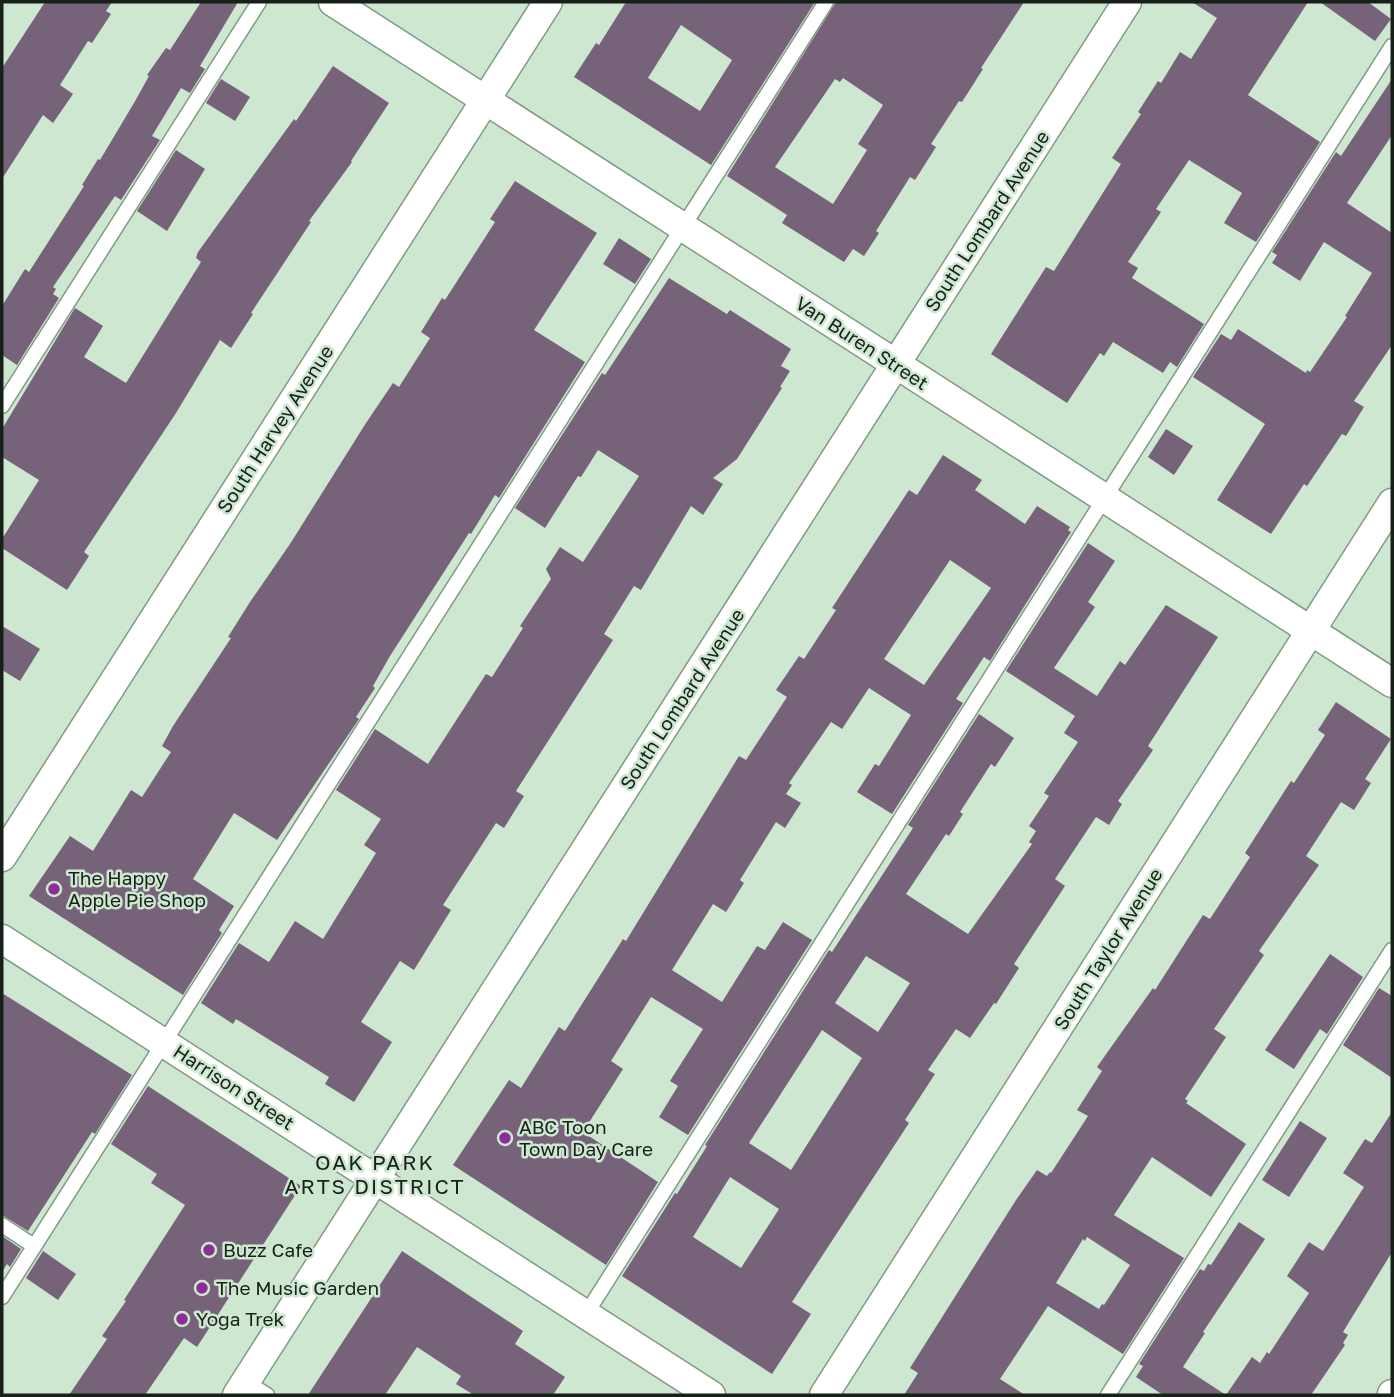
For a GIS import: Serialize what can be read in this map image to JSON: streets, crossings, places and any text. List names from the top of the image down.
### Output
{
  "streets": {
    "street": [
      "South Lombard Avenue",
      "Van Buren Street",
      "South Harvey Avenue",
      "South Taylor Avenue",
      "Harrison Street"
    ]
  },
  "crossings": [
    ["South Lombard Avenue", "Van Buren Street"],
    ["South Lombard Avenue", "Harrison Street"],
    ["Van Buren Street", "South Harvey Avenue"],
    ["Van Buren Street", "South Taylor Avenue"]
  ],
  "districts": ["OAK PARK ARTS DISTRICT"],
  "places": [
    "The Happy Apple Pie Shop",
    "ABC Toon Town Day Care",
    "Buzz Cafe",
    "The Music Garden",
    "Yoga Trek"
  ]
}
